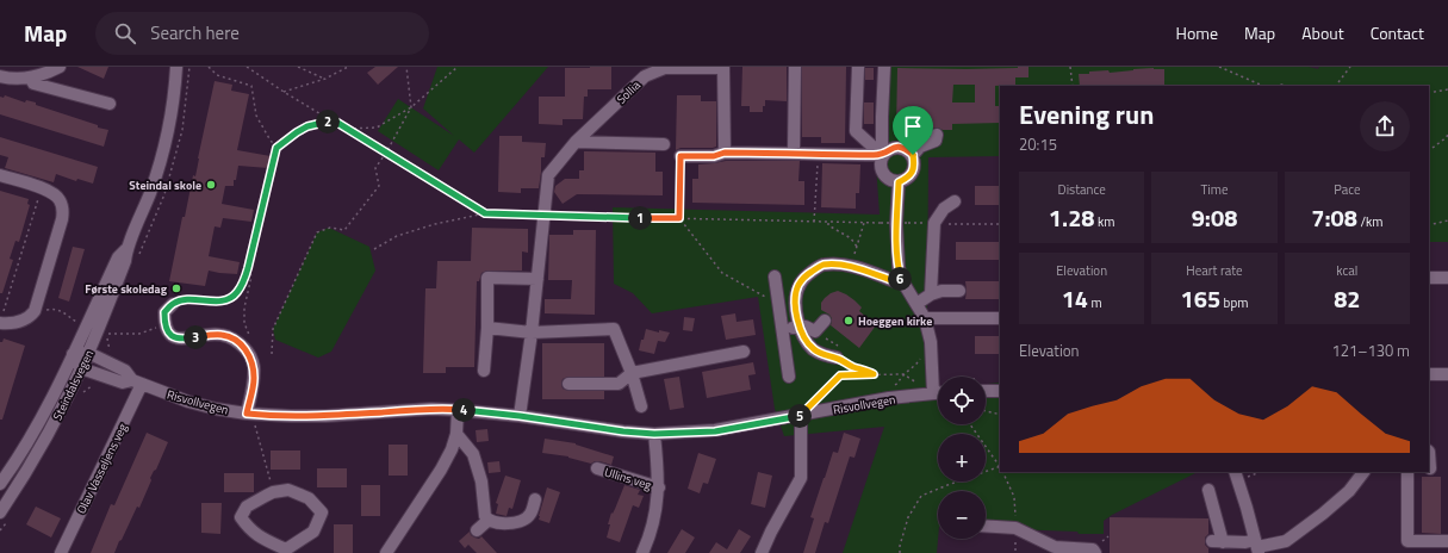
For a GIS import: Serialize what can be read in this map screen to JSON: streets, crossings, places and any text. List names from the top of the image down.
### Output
{
  "streets": {
    "street": [
      "Sollia",
      "Steindalsvegen",
      "Risvollvegen",
      "Olav Vasseljens veg",
      "Ullins veg"
    ]
  },
  "crossings": [
    ["Sollia", "Risvollvegen"],
    ["Steindalsvegen", "Risvollvegen"],
    ["Risvollvegen", "Olav Vasseljens veg"],
    ["Risvollvegen", "Ullins veg"]
  ],
  "places": ["Steindal skole", "Første skoledag", "Hoeggen kirke"],
  "page": {
    "header": "Map",
    "search": "Search here",
    "nav": [
      "Home",
      "Map",
      "About",
      "Contact"
    ],
    "heading": ["Evening run", "20:15"],
    "pins": [
      "2",
      "1",
      "6",
      "3",
      "4",
      "5"
    ],
    "stats": [
      ["Distance", "1.28 km"],
      ["Time", "9:08"],
      ["Pace", "7:08 /km"],
      ["Elevation", "14 m"],
      ["Heart rate", "165 bpm"],
      ["kcal", "82"]
    ],
    "chart": ["Elevation", "121–130 m"],
    "map_buttons": ["+", "−"]
  }
}
